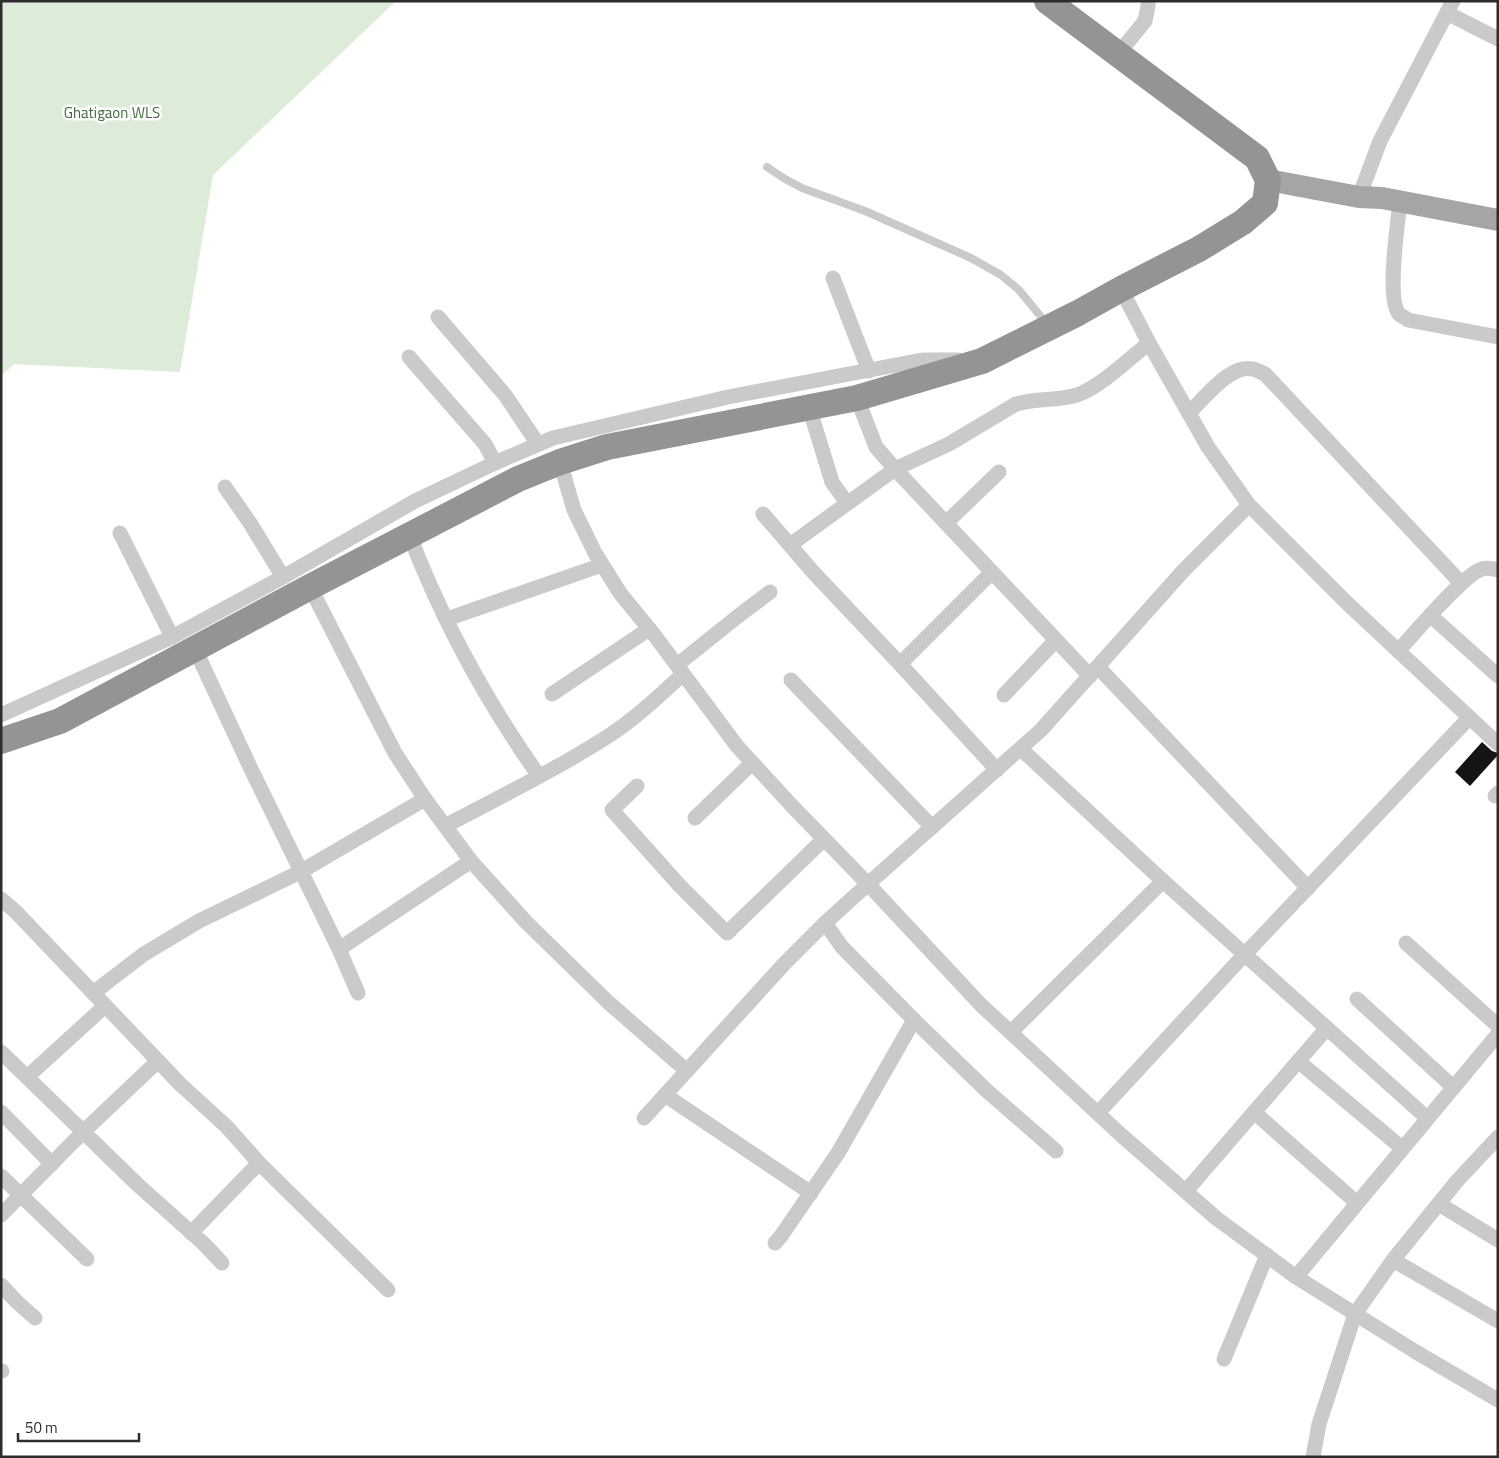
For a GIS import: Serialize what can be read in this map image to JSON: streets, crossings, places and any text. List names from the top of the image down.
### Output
{
  "parks": ["Ghatigaon WLS"],
  "scale_bar": "50 m"
}
